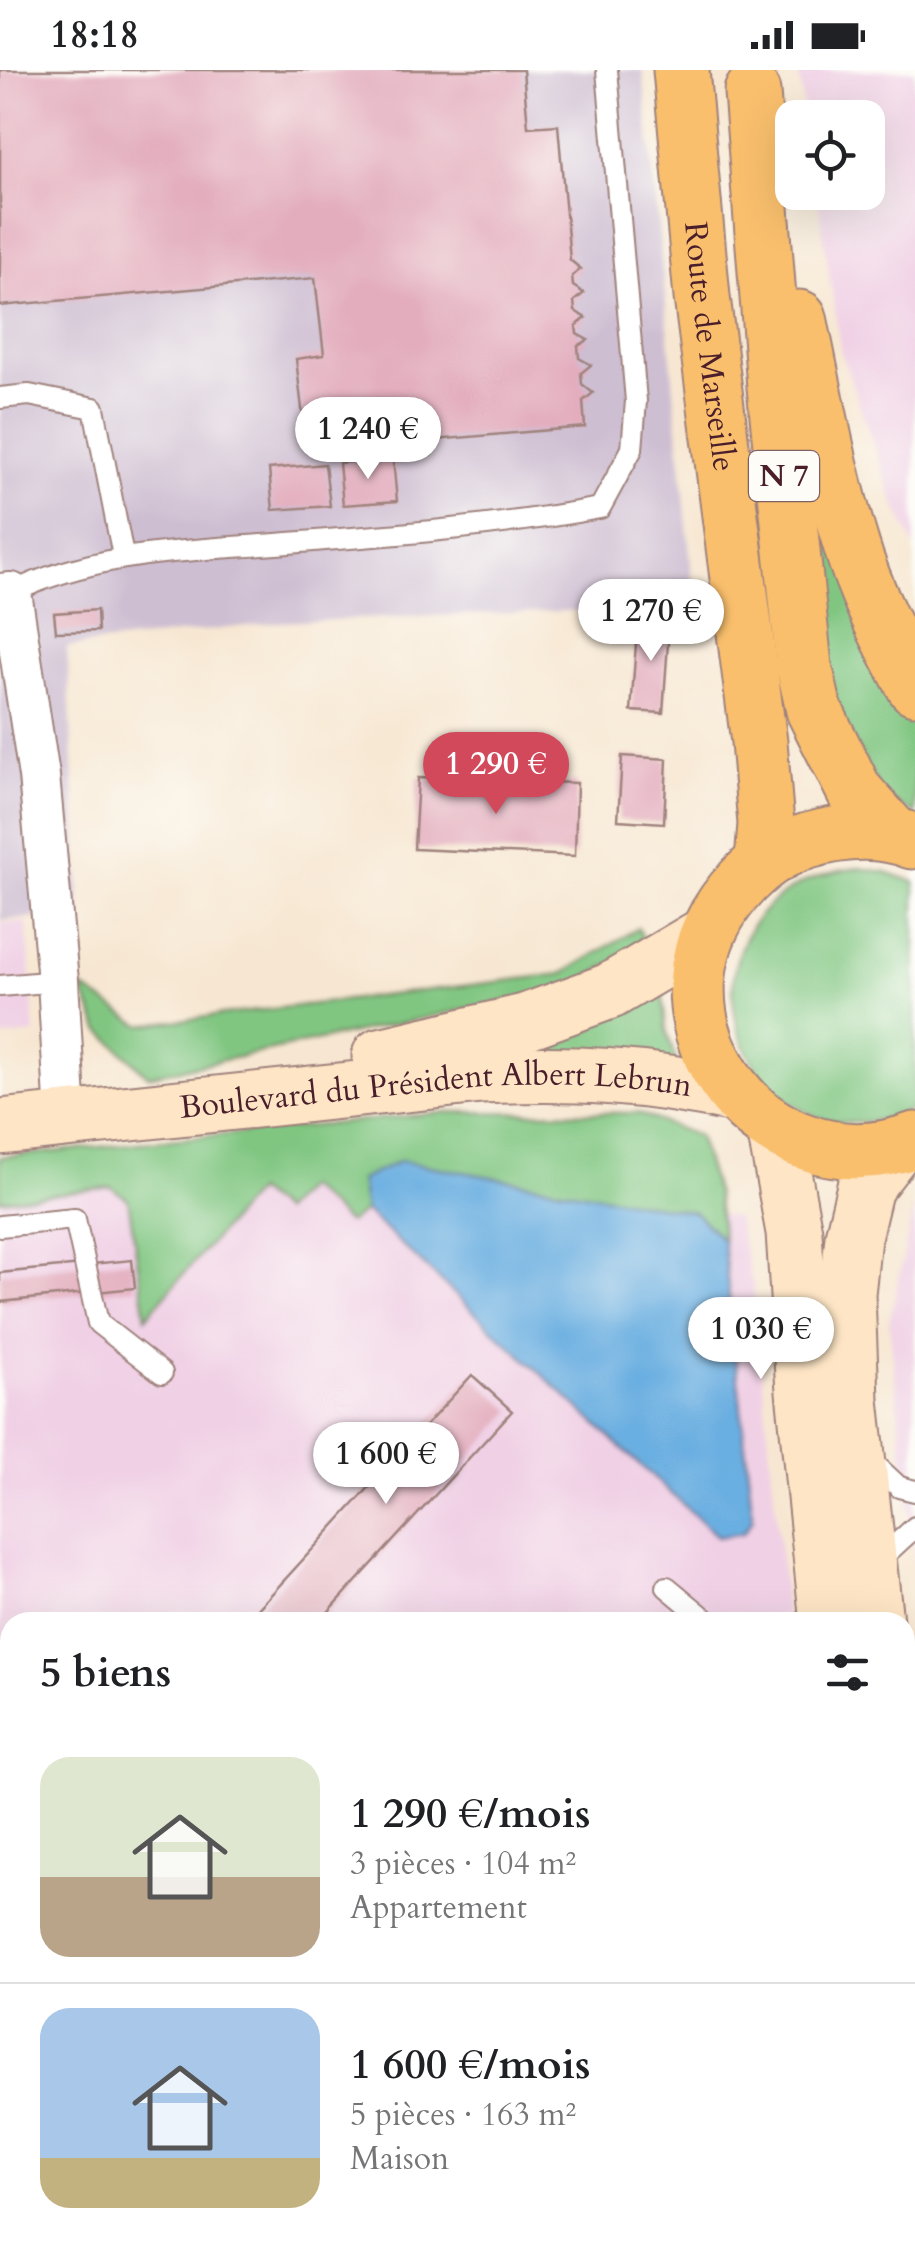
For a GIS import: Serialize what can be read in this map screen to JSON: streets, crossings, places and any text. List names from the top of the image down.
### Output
{
  "streets": {
    "main road": ["Route de Marseille", "N 7", "Boulevard du Président Albert Lebrun"]
  },
  "page": {
    "status": "18:18",
    "price": [
      "1 240 €",
      "1 270 €",
      "1 290 €",
      "1 030 €",
      "1 600 €"
    ],
    "heading": "5 biens",
    "list": [
      {
        "name": "1 290 €/mois",
        "note": "3 pièces · 104 m² · Appartement"
      },
      {
        "name": "1 600 €/mois",
        "note": "5 pièces · 163 m² · Maison"
      }
    ]
  }
}
